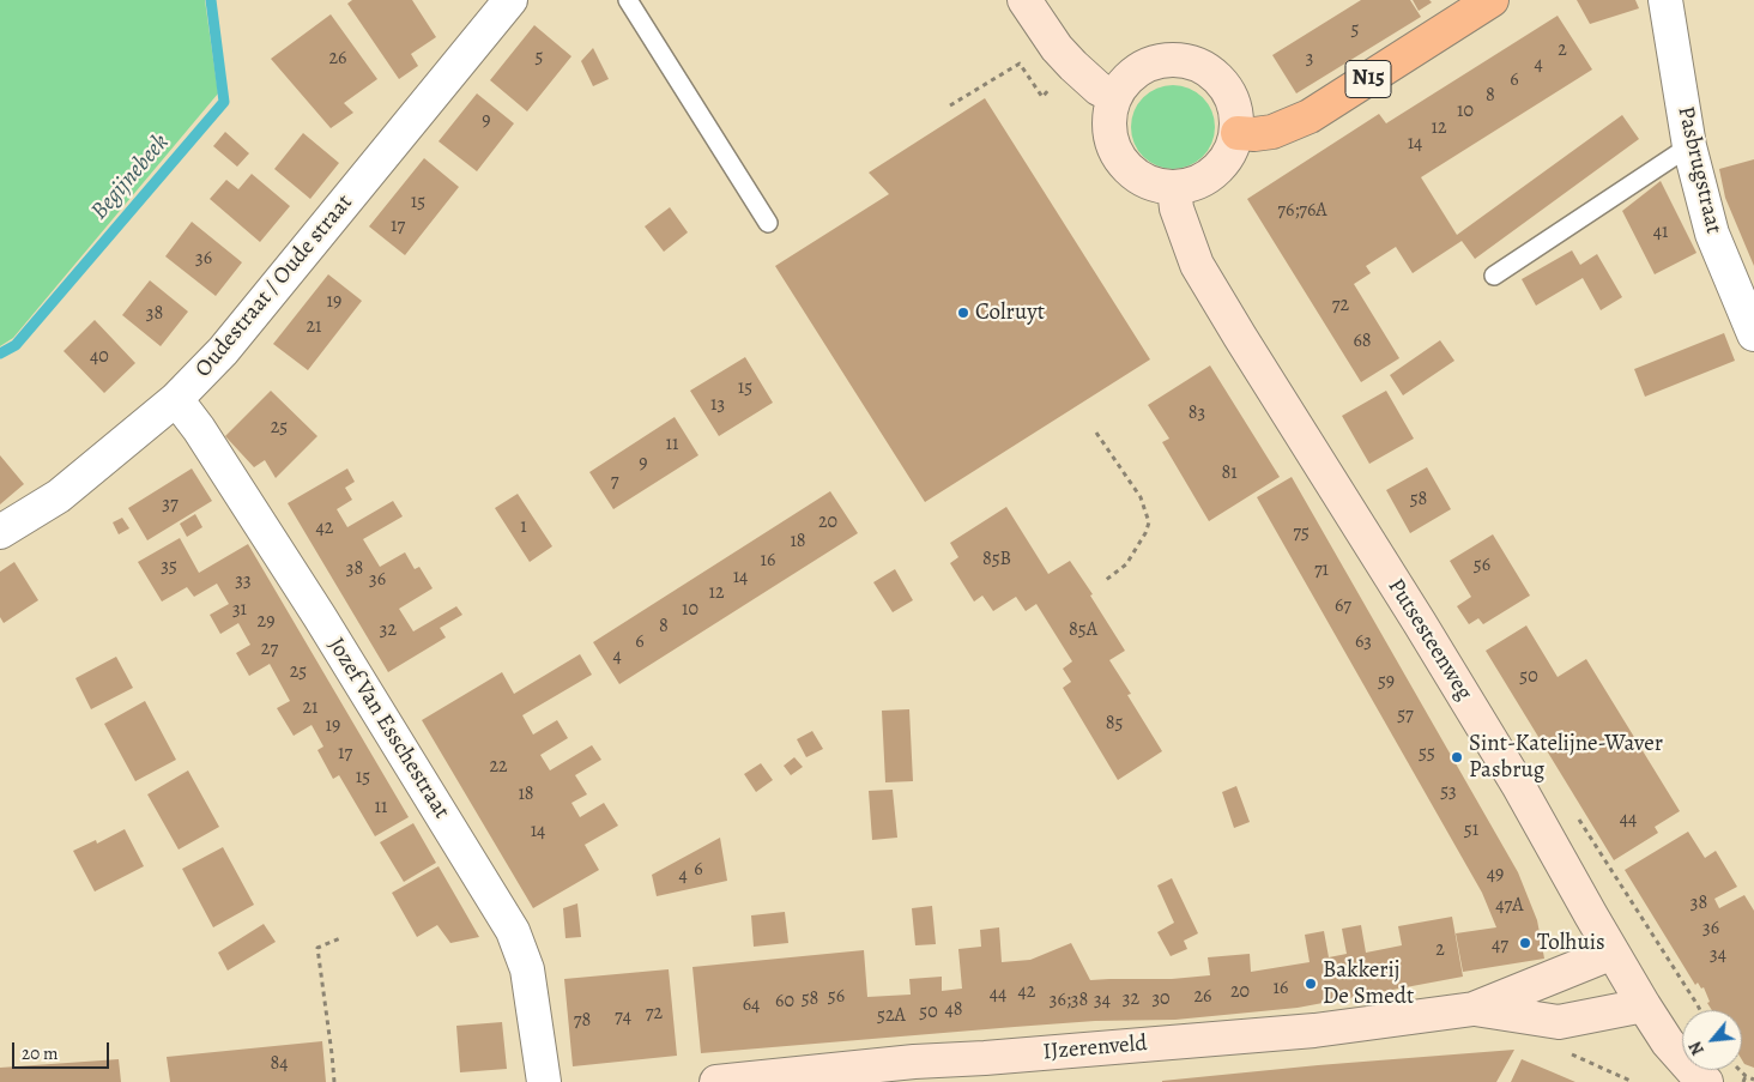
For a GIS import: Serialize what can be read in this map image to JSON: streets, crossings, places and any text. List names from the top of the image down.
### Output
{
  "streets": {
    "main road": ["N15", "Putsesteenweg", "IJzerenveld"],
    "street": ["Pasbrugstraat", "Oudestraat / Oude straat", "Jozef Van Esschestraat"]
  },
  "crossings": [
    ["N15", "Putsesteenweg"],
    ["Oudestraat / Oude straat", "Jozef Van Esschestraat"],
    ["Putsesteenweg", "IJzerenveld"]
  ],
  "water": ["Begijnebeek"],
  "places": [
    "Colruyt",
    "Sint-Katelijne-Waver Pasbrug",
    "Tolhuis",
    "Bakkerij De Smedt"
  ],
  "house_numbers": [
    "5",
    "2",
    "5",
    "26",
    "3",
    "4",
    "6",
    "8",
    "10",
    "9",
    "12",
    "14",
    "15",
    "76;76A",
    "17",
    "41",
    "36",
    "19",
    "72",
    "38",
    "21",
    "68",
    "40",
    "15",
    "13",
    "83",
    "25",
    "11",
    "9",
    "81",
    "7",
    "58",
    "37",
    "20",
    "1",
    "42",
    "75",
    "18",
    "85B",
    "16",
    "56",
    "35",
    "38",
    "71",
    "14",
    "36",
    "33",
    "12",
    "67",
    "31",
    "10",
    "29",
    "8",
    "32",
    "85A",
    "6",
    "63",
    "27",
    "4",
    "25",
    "50",
    "59",
    "21",
    "57",
    "85",
    "19",
    "17",
    "55",
    "22",
    "15",
    "53",
    "18",
    "11",
    "44",
    "51",
    "14",
    "6",
    "49",
    "4",
    "38",
    "47A",
    "36",
    "47",
    "2",
    "34",
    "16",
    "42",
    "20",
    "44",
    "56",
    "26",
    "58",
    "32",
    "30",
    "36;38",
    "34",
    "60",
    "64",
    "48",
    "50",
    "72",
    "52A",
    "74",
    "78",
    "84"
  ],
  "scale_bar": "20 m",
  "north": "bottom left"
}
